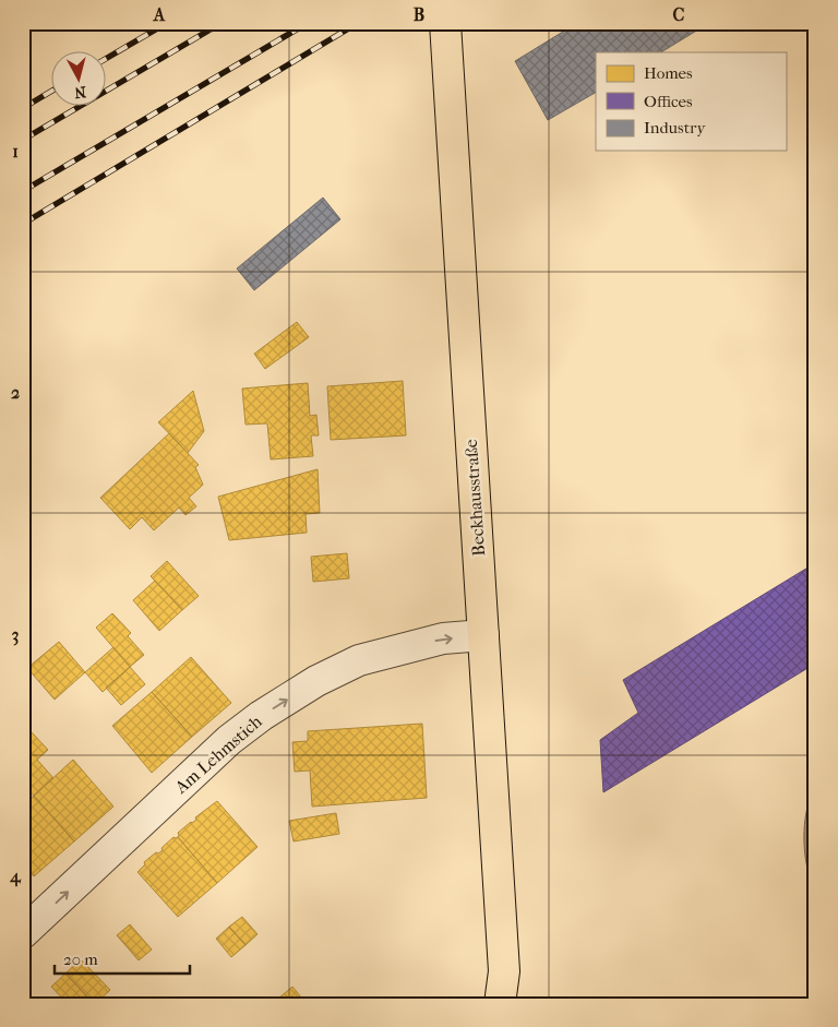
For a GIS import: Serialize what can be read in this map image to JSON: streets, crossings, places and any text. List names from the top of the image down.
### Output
{
  "streets": {
    "main road": ["Beckhausstraße"],
    "street": ["Am Lehmstich"]
  },
  "crossings": [
    ["Beckhausstraße", "Am Lehmstich"]
  ],
  "one_way": ["Am Lehmstich"],
  "legend": ["Homes", "Offices", "Industry"],
  "scale_bar": "20 m",
  "north": "bottom",
  "grid": {
    "columns": ["A", "B", "C"],
    "rows": [
      "1",
      "2",
      "3",
      "4"
    ]
  }
}
